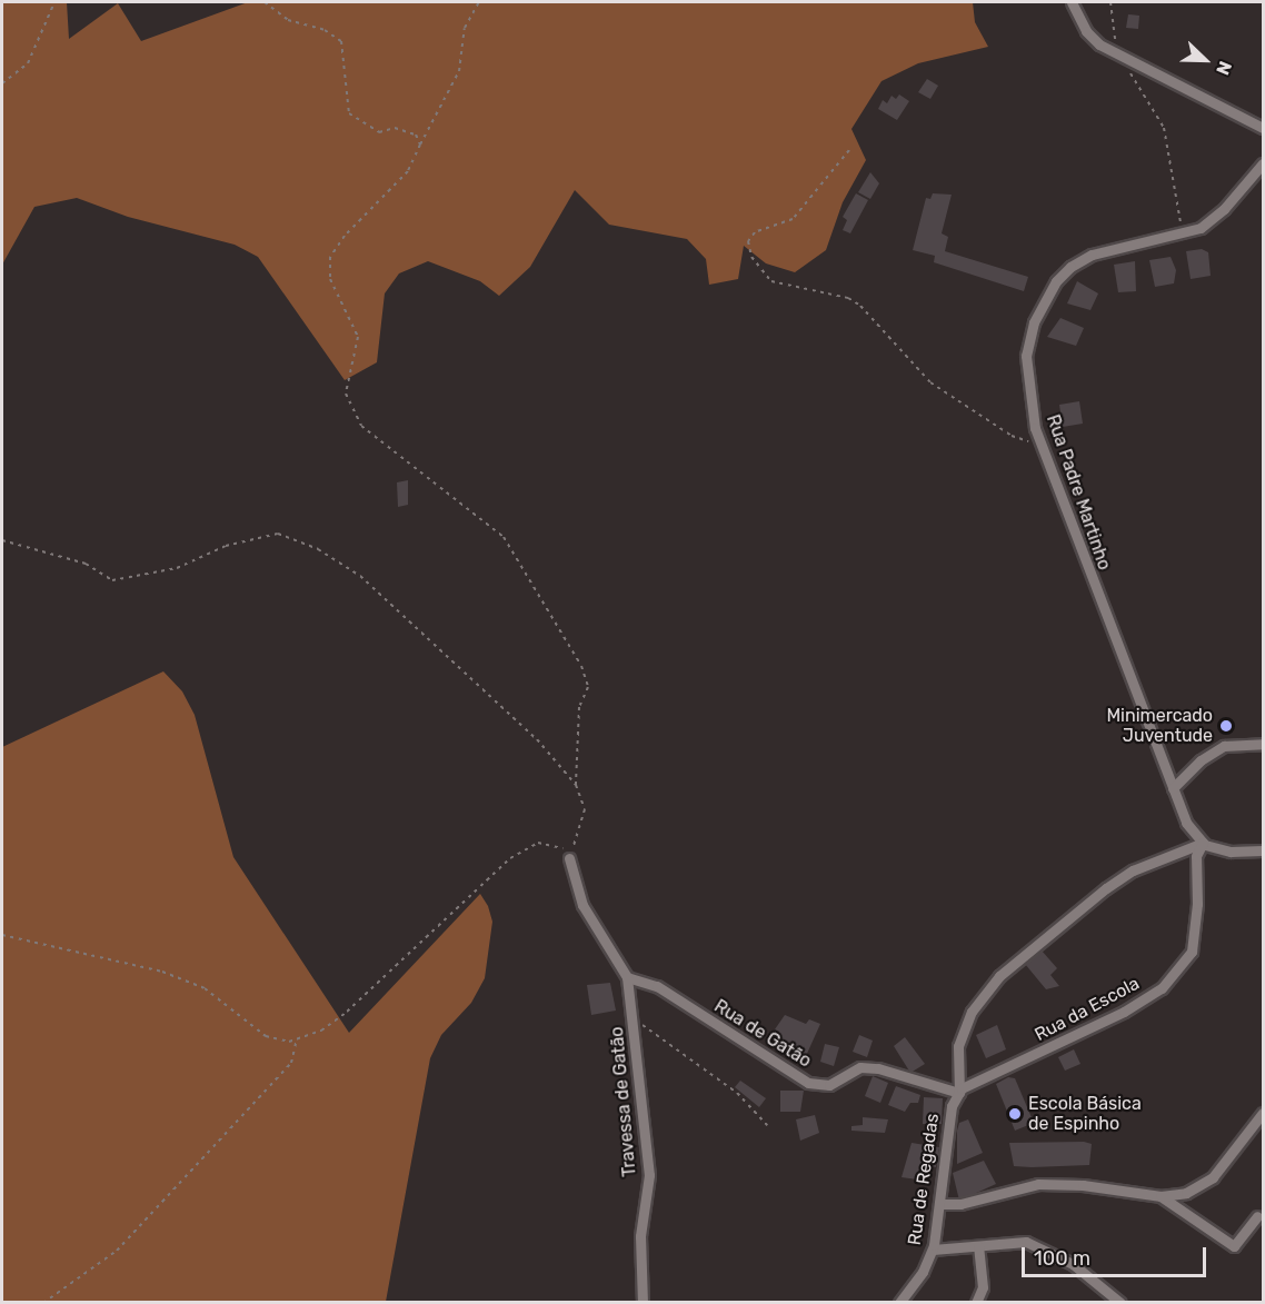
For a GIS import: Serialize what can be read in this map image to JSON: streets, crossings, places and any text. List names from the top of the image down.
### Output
{
  "streets": {
    "street": [
      "Rua Padre Martinho",
      "Rua da Escola",
      "Rua de Gatão",
      "Travessa de Gatão",
      "Rua de Regadas"
    ]
  },
  "crossings": [
    ["Rua Padre Martinho", "Rua da Escola"],
    ["Rua da Escola", "Rua de Gatão"],
    ["Rua da Escola", "Rua de Regadas"],
    ["Rua de Gatão", "Travessa de Gatão"],
    ["Rua de Gatão", "Rua de Regadas"]
  ],
  "places": ["Minimercado Juventude", "Escola Básica de Espinho"],
  "scale_bar": "100 m",
  "north": "bottom right"
}
